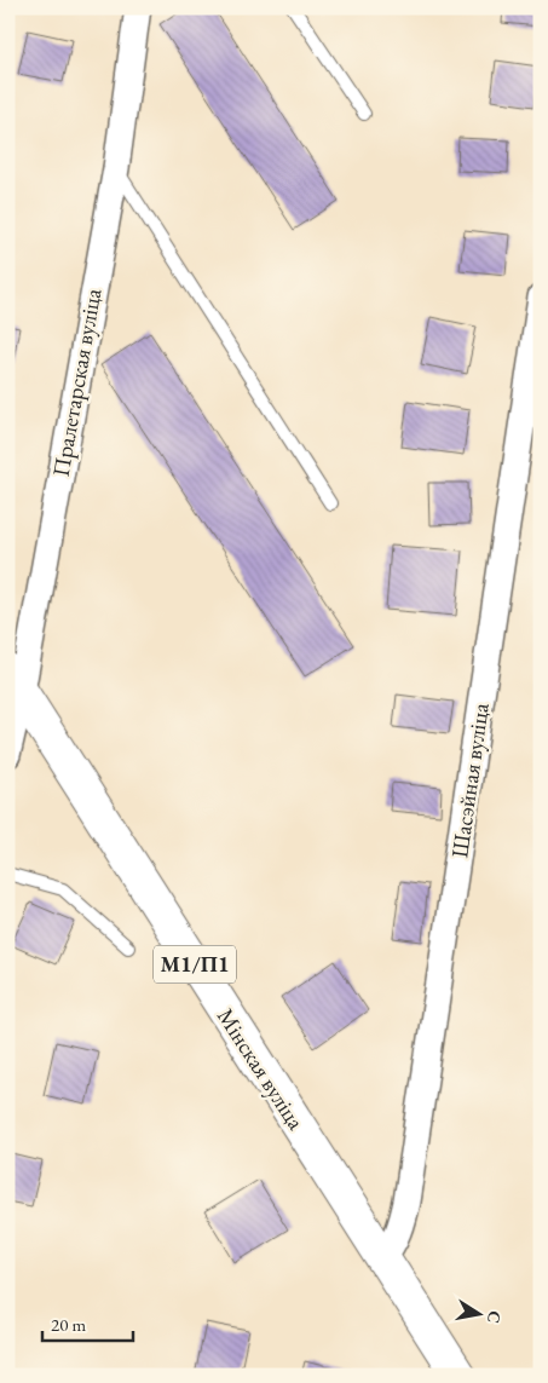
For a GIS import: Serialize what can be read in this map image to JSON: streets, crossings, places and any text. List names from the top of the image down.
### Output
{
  "streets": {
    "main road": ["М1/П1", "Мінская вуліца"],
    "street": ["Пралетарская вуліца", "Шасэйная вуліца"]
  },
  "crossings": [
    ["Пралетарская вуліца", "Мінская вуліца"],
    ["Шасэйная вуліца", "Мінская вуліца"]
  ],
  "scale_bar": "20 m",
  "north": "right"
}
